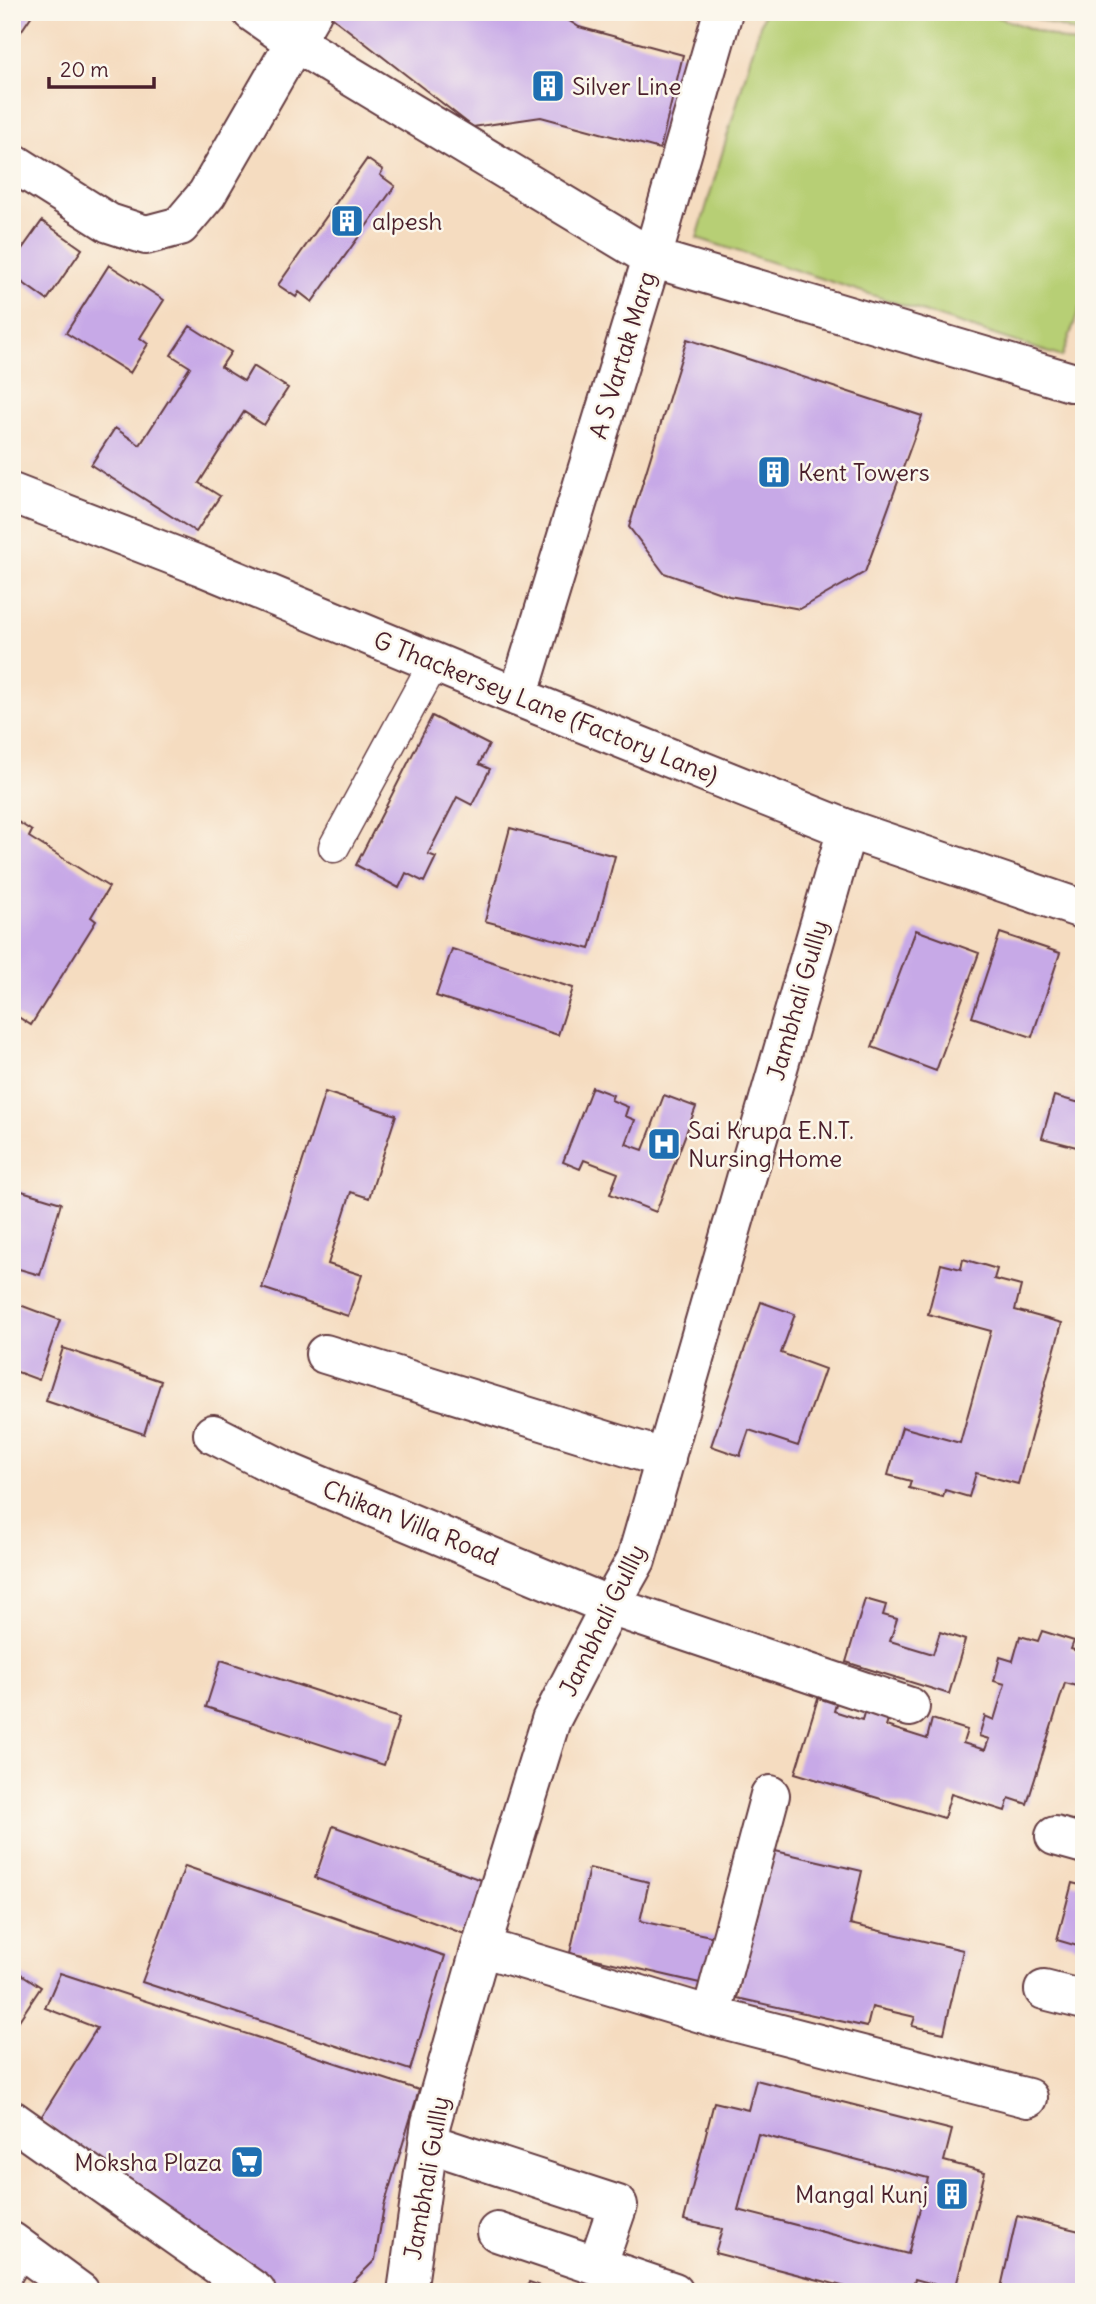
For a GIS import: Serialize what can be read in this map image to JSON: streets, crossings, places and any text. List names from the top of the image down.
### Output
{
  "streets": {
    "street": [
      "A S Vartak Marg",
      "G Thackersey Lane (Factory Lane)",
      "Jambhali Gullly",
      "Chikan Villa Road"
    ]
  },
  "crossings": [
    ["A S Vartak Marg", "G Thackersey Lane (Factory Lane)"],
    ["G Thackersey Lane (Factory Lane)", "Jambhali Gullly"],
    ["Jambhali Gullly", "Chikan Villa Road"]
  ],
  "places": {
    "building": [
      "Silver Line",
      "alpesh",
      "Kent Towers",
      "Mangal Kunj"
    ],
    "hospital": ["Sai Krupa E.N.T. Nursing Home"],
    "supermarket": ["Moksha Plaza"]
  },
  "scale_bar": "20 m"
}
